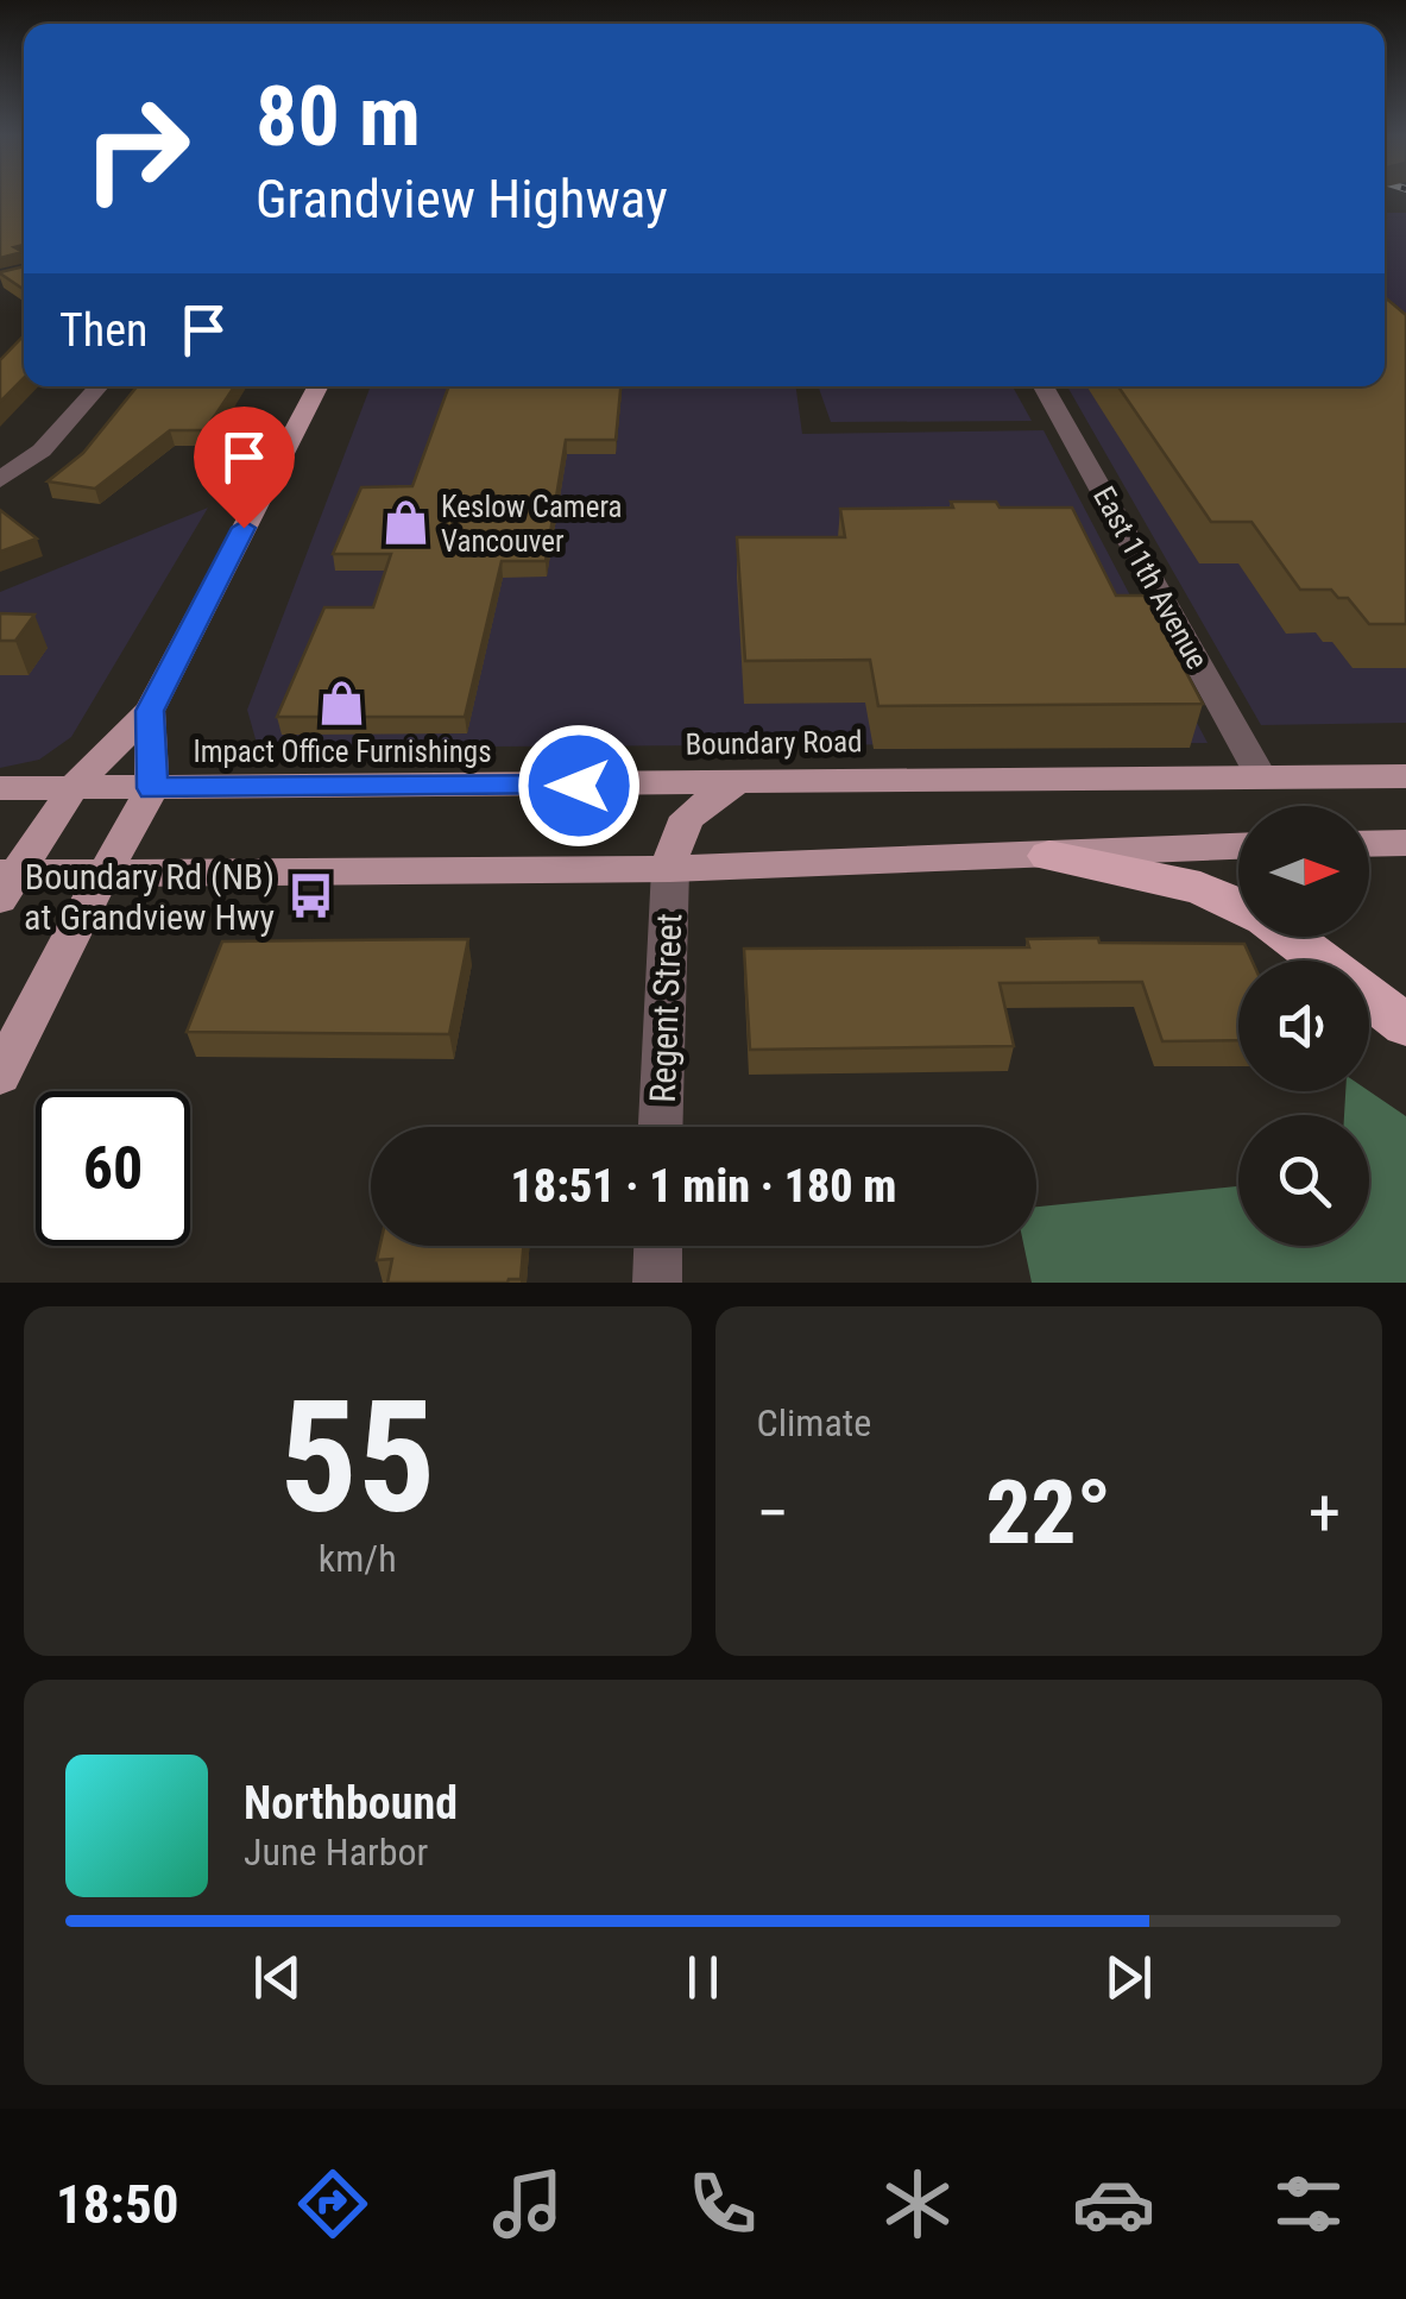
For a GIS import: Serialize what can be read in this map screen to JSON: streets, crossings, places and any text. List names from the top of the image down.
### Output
{
  "streets": {
    "main road": ["Boundary Road"],
    "street": ["East 11th Avenue", "Regent Street"]
  },
  "crossings": [
    ["East 11th Avenue", "Boundary Road"]
  ],
  "places": {
    "shop": ["Keslow Camera Vancouver", "Impact Office Furnishings"],
    "bus stop": ["Boundary Rd (NB) at Grandview Hwy"]
  },
  "north": "right",
  "page": {
    "turn": ["80 m", "Grandview Highway"],
    "then": "Then",
    "limit": "60",
    "trip": "18:51 · 1 min · 180 m",
    "tile": [
      ["55", "km/h"],
      "Climate"
    ],
    "heat": ["−", "22°", "+"],
    "song": ["Northbound", "June Harbor"],
    "tabs": "18:50"
  }
}
